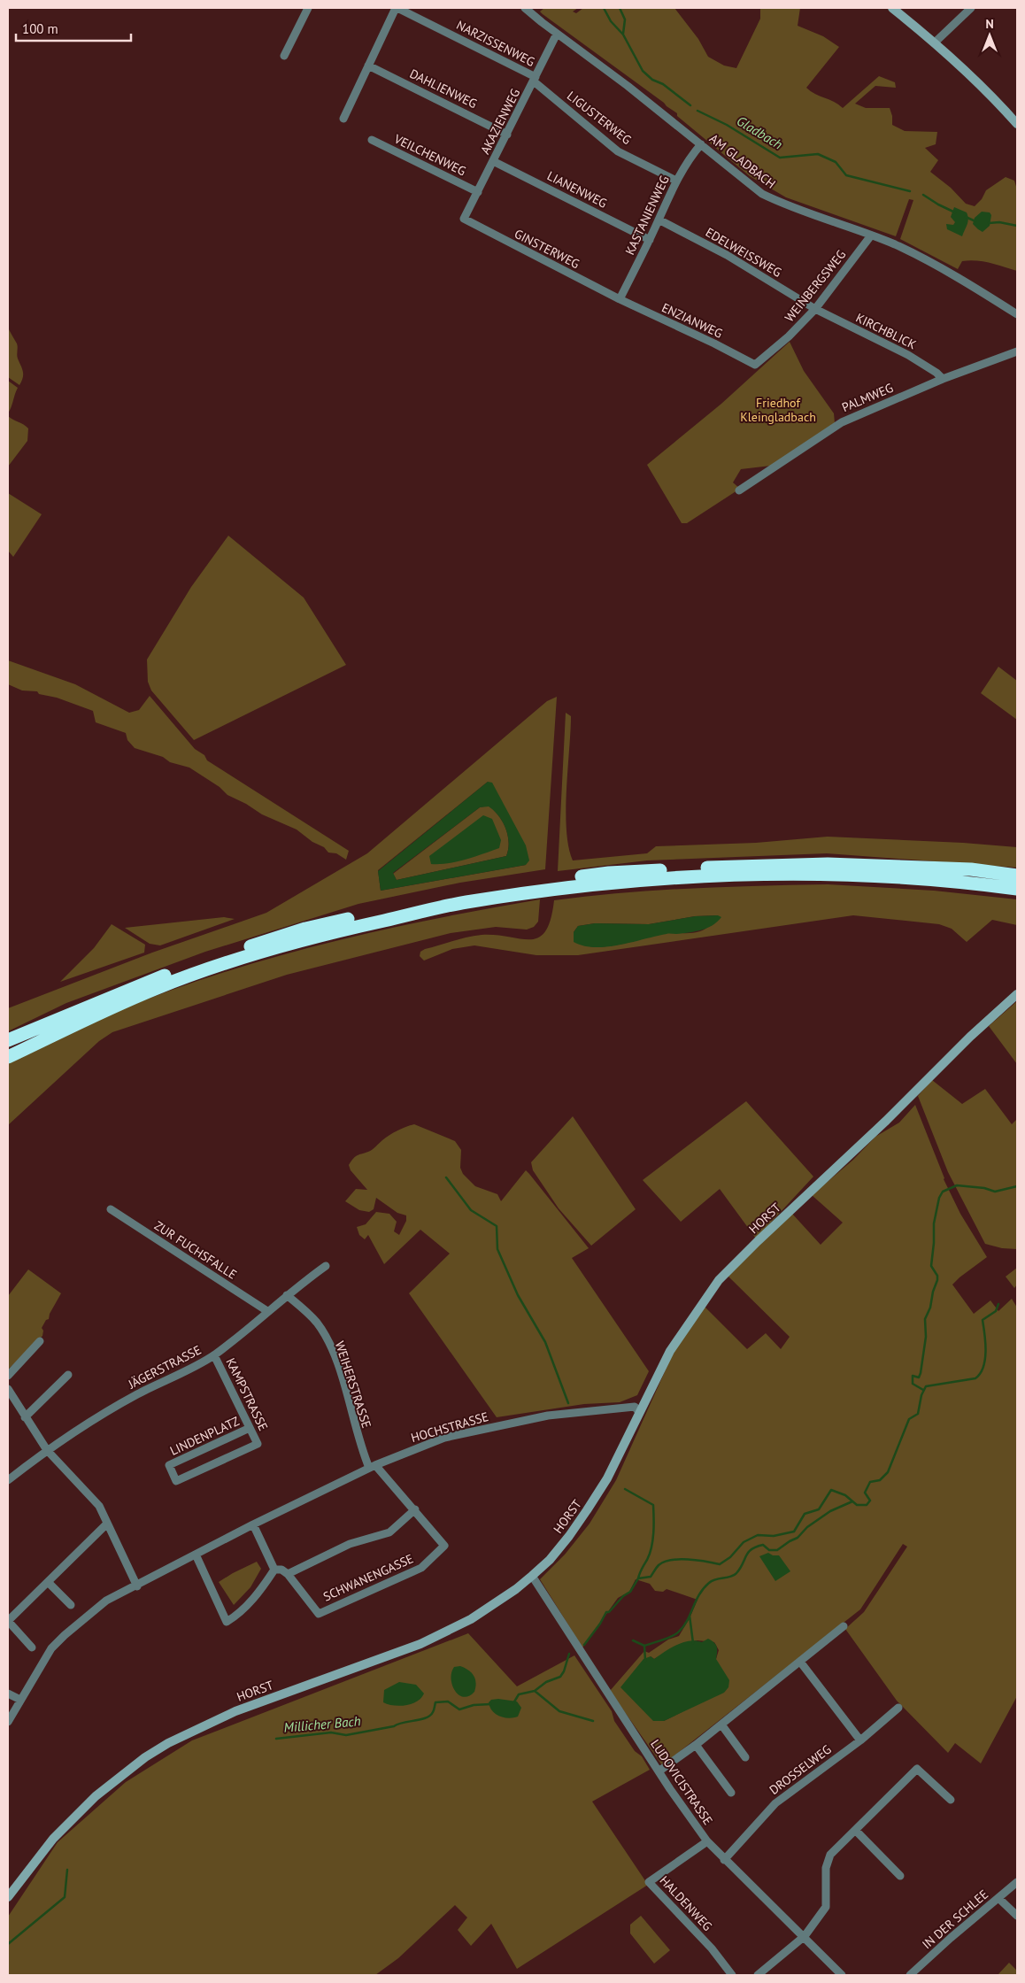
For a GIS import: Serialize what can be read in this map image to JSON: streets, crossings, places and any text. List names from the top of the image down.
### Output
{
  "streets": {
    "street": [
      "NARZISSENWEG",
      "DAHLIENWEG",
      "LIGUSTERWEG",
      "AKAZIENWEG",
      "VEILCHENWEG",
      "AM GLADBACH",
      "LIANENWEG",
      "KASTANIENWEG",
      "GINSTERWEG",
      "EDELWEISSWEG",
      "WEINBERGSWEG",
      "ENZIANWEG",
      "KIRCHBLICK",
      "PALMWEG",
      "HORST",
      "ZUR FUCHSFALLE",
      "JÄGERSTRASSE",
      "WEIHERSTRASSE",
      "KAMPSTRASSE",
      "HOCHSTRASSE",
      "LINDENPLATZ",
      "SCHWANENGASSE",
      "DROSSELWEG",
      "LUDOVICISTRASSE",
      "HALDENWEG",
      "IN DER SCHLEE"
    ]
  },
  "crossings": [
    ["NARZISSENWEG", "LIGUSTERWEG"],
    ["NARZISSENWEG", "AKAZIENWEG"],
    ["DAHLIENWEG", "AKAZIENWEG"],
    ["LIGUSTERWEG", "AKAZIENWEG"],
    ["LIGUSTERWEG", "KASTANIENWEG"],
    ["AKAZIENWEG", "VEILCHENWEG"],
    ["AKAZIENWEG", "AM GLADBACH"],
    ["AKAZIENWEG", "LIANENWEG"],
    ["AKAZIENWEG", "GINSTERWEG"],
    ["AM GLADBACH", "KASTANIENWEG"],
    ["AM GLADBACH", "WEINBERGSWEG"],
    ["LIANENWEG", "KASTANIENWEG"],
    ["KASTANIENWEG", "GINSTERWEG"],
    ["KASTANIENWEG", "EDELWEISSWEG"],
    ["KASTANIENWEG", "ENZIANWEG"],
    ["GINSTERWEG", "ENZIANWEG"],
    ["EDELWEISSWEG", "WEINBERGSWEG"],
    ["EDELWEISSWEG", "KIRCHBLICK"],
    ["WEINBERGSWEG", "ENZIANWEG"],
    ["WEINBERGSWEG", "KIRCHBLICK"],
    ["KIRCHBLICK", "PALMWEG"],
    ["HORST", "HOCHSTRASSE"],
    ["HORST", "LUDOVICISTRASSE"],
    ["ZUR FUCHSFALLE", "JÄGERSTRASSE"],
    ["JÄGERSTRASSE", "WEIHERSTRASSE"],
    ["JÄGERSTRASSE", "KAMPSTRASSE"],
    ["WEIHERSTRASSE", "HOCHSTRASSE"],
    ["WEIHERSTRASSE", "SCHWANENGASSE"],
    ["KAMPSTRASSE", "LINDENPLATZ"],
    ["DROSSELWEG", "LUDOVICISTRASSE"],
    ["LUDOVICISTRASSE", "HALDENWEG"]
  ],
  "water": ["Gladbach", "Millicher Bach"],
  "parks": ["Friedhof Kleingladbach"],
  "scale_bar": "100 m",
  "north": "top"
}
